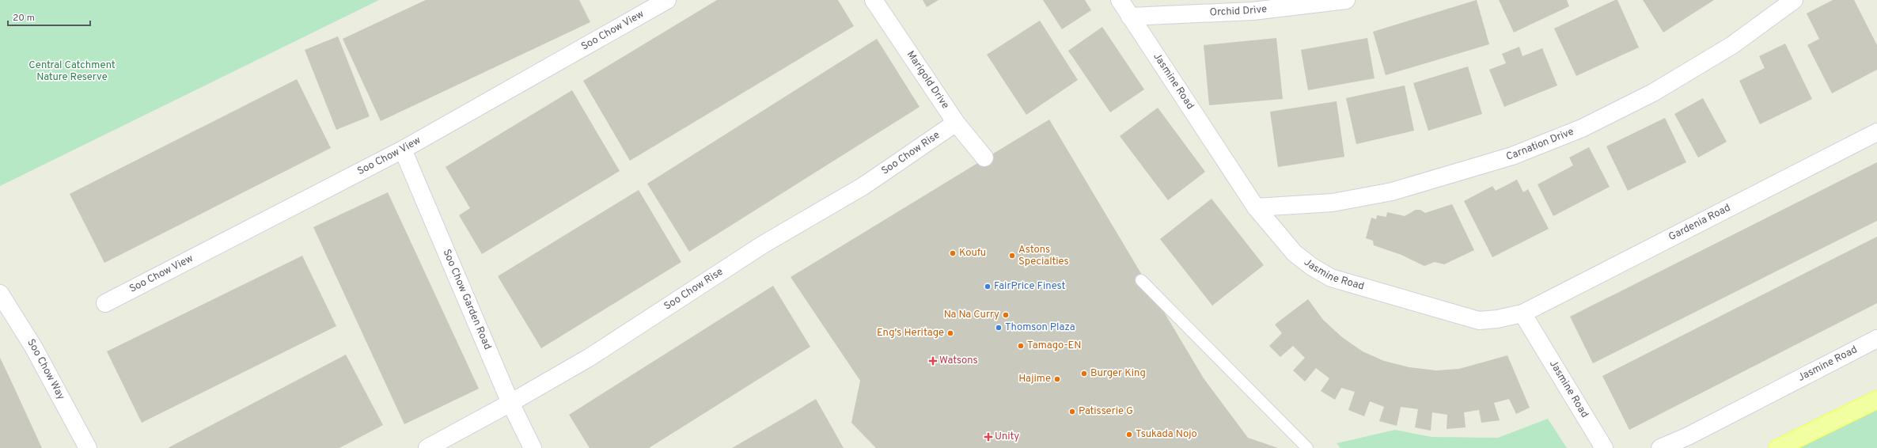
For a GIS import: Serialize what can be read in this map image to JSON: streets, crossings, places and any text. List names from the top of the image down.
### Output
{
  "streets": {
    "street": [
      "Orchid Drive",
      "Soo Chow View",
      "Marigold Drive",
      "Jasmine Road",
      "Carnation Drive",
      "Soo Chow Rise",
      "Gardenia Road",
      "Soo Chow Garden Road",
      "Soo Chow Way"
    ]
  },
  "crossings": [
    ["Orchid Drive", "Jasmine Road"],
    ["Soo Chow View", "Soo Chow Garden Road"],
    ["Marigold Drive", "Soo Chow Rise"],
    ["Jasmine Road", "Carnation Drive"],
    ["Jasmine Road", "Gardenia Road"],
    ["Soo Chow Rise", "Soo Chow Garden Road"]
  ],
  "parks": ["Central Catchment Nature Reserve"],
  "places": {
    "other": [
      "Koufu",
      "Astons Specialties",
      "FairPrice Finest",
      "Na Na Curry",
      "Thomson Plaza",
      "Eng's Heritage",
      "Tamago-EN",
      "Burger King",
      "Hajime",
      "Patisserie G",
      "Tsukada Nojo"
    ],
    "health": ["Watsons", "Unity"]
  },
  "scale_bar": "20 m"
}
